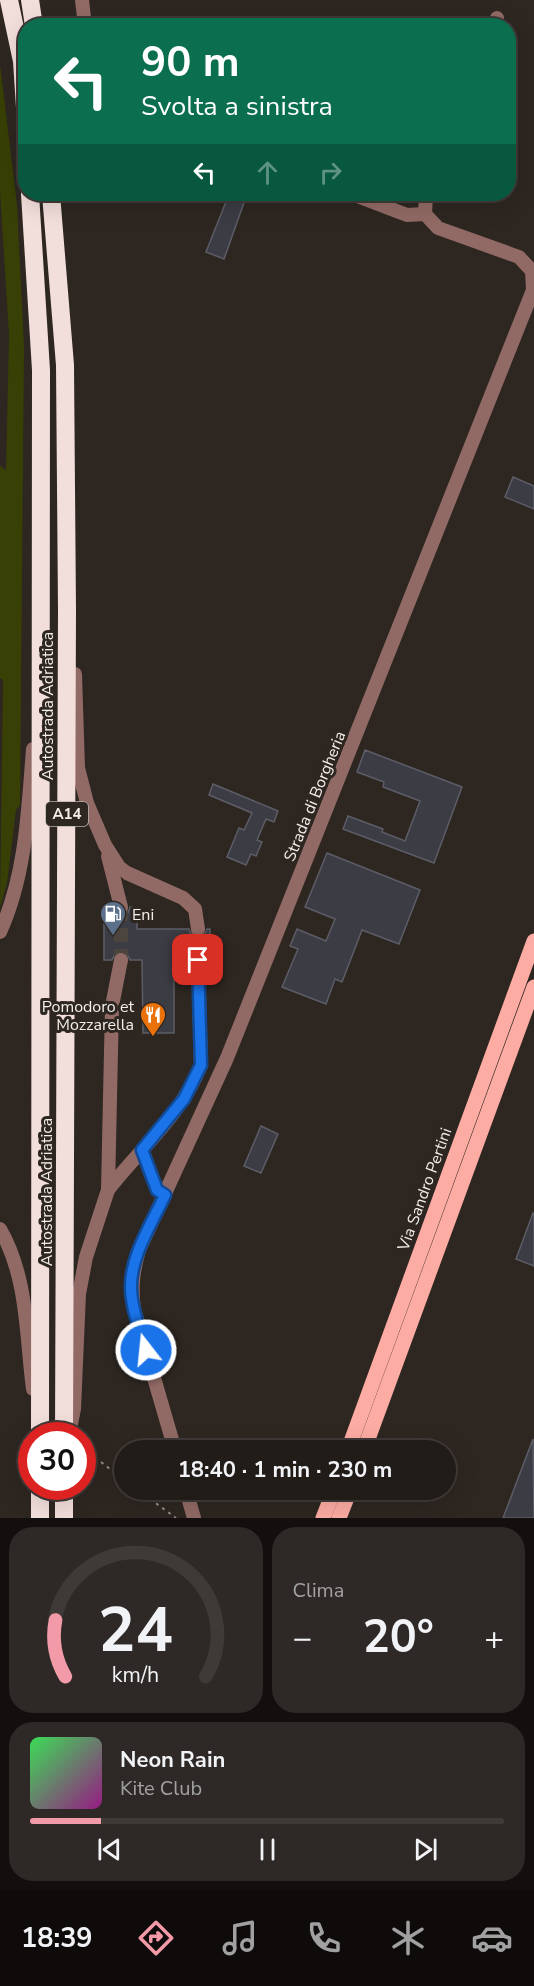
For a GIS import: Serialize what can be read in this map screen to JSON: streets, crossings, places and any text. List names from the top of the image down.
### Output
{
  "streets": {
    "highway": ["Autostrada Adriatica", "A14"],
    "main road": ["Via Sandro Pertini"],
    "street": ["Strada di Borgheria"]
  },
  "places": {
    "fuel station": ["Eni"],
    "restaurant": ["Pomodoro et Mozzarella"]
  },
  "page": {
    "turn": ["90 m", "Svolta a sinistra"],
    "limit": "30",
    "trip": "18:40 · 1 min · 230 m",
    "tile": "Clima",
    "heat": ["−", "20°", "+"],
    "song": ["Neon Rain", "Kite Club"],
    "tabs": "18:39",
    "gauge": ["24", "km/h"]
  }
}
